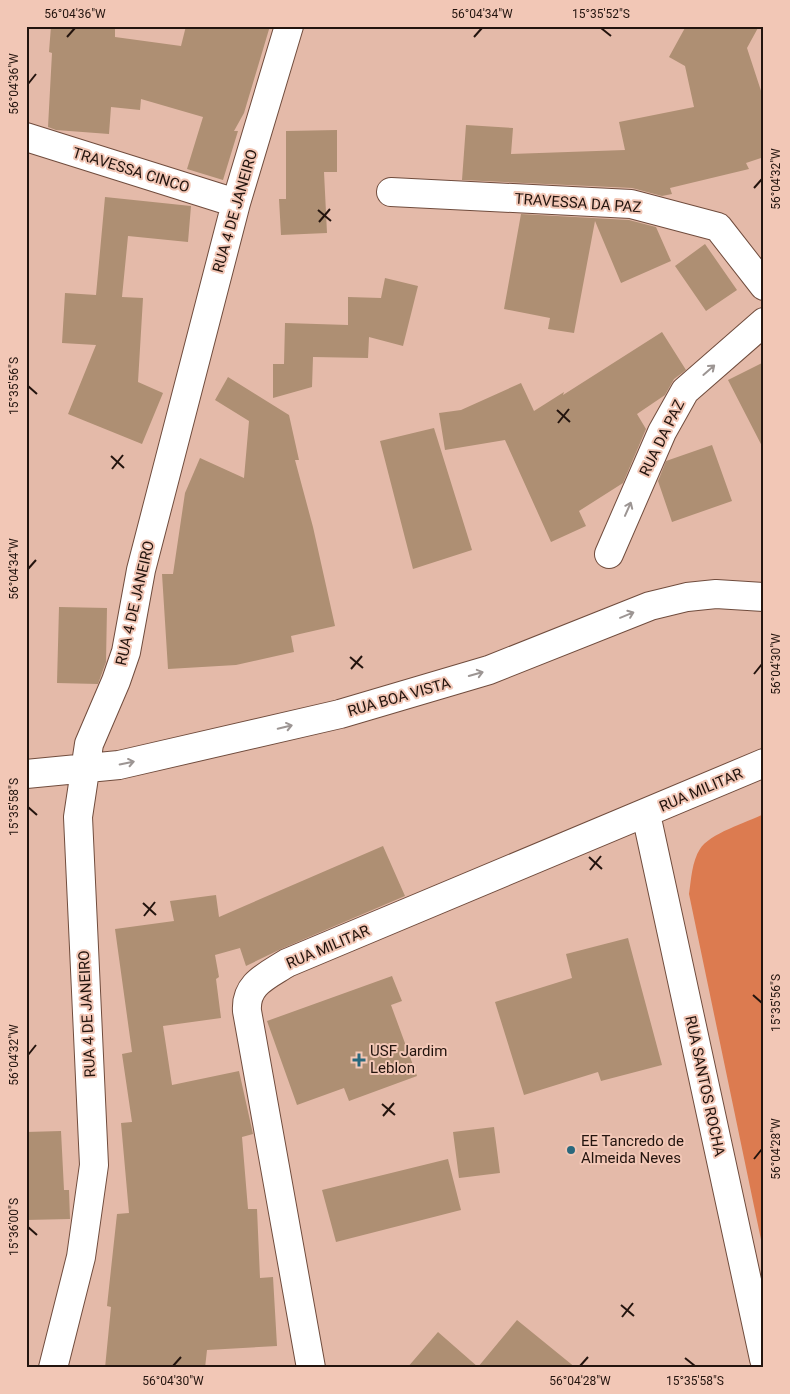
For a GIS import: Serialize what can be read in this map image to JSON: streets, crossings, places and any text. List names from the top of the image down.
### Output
{
  "streets": {
    "street": [
      "TRAVESSA CINCO",
      "TRAVESSA DA PAZ",
      "RUA 4 DE JANEIRO",
      "RUA DA PAZ",
      "RUA BOA VISTA",
      "RUA MILITAR",
      "RUA SANTOS ROCHA"
    ]
  },
  "crossings": [
    ["TRAVESSA CINCO", "RUA 4 DE JANEIRO"],
    ["RUA 4 DE JANEIRO", "RUA BOA VISTA"],
    ["RUA MILITAR", "RUA SANTOS ROCHA"]
  ],
  "one_way": ["RUA DA PAZ", "RUA BOA VISTA"],
  "places": {
    "health": ["USF Jardim Leblon"],
    "other": ["EE Tancredo de Almeida Neves"]
  },
  "coordinates": [
    "56°04'36\"W",
    "56°04'34\"W",
    "15°35'52\"S",
    "56°04'32\"W",
    "15°35'56\"S",
    "56°04'30\"W",
    "15°35'58\"S",
    "56°04'28\"W",
    "15°36'00\"S"
  ]
}
